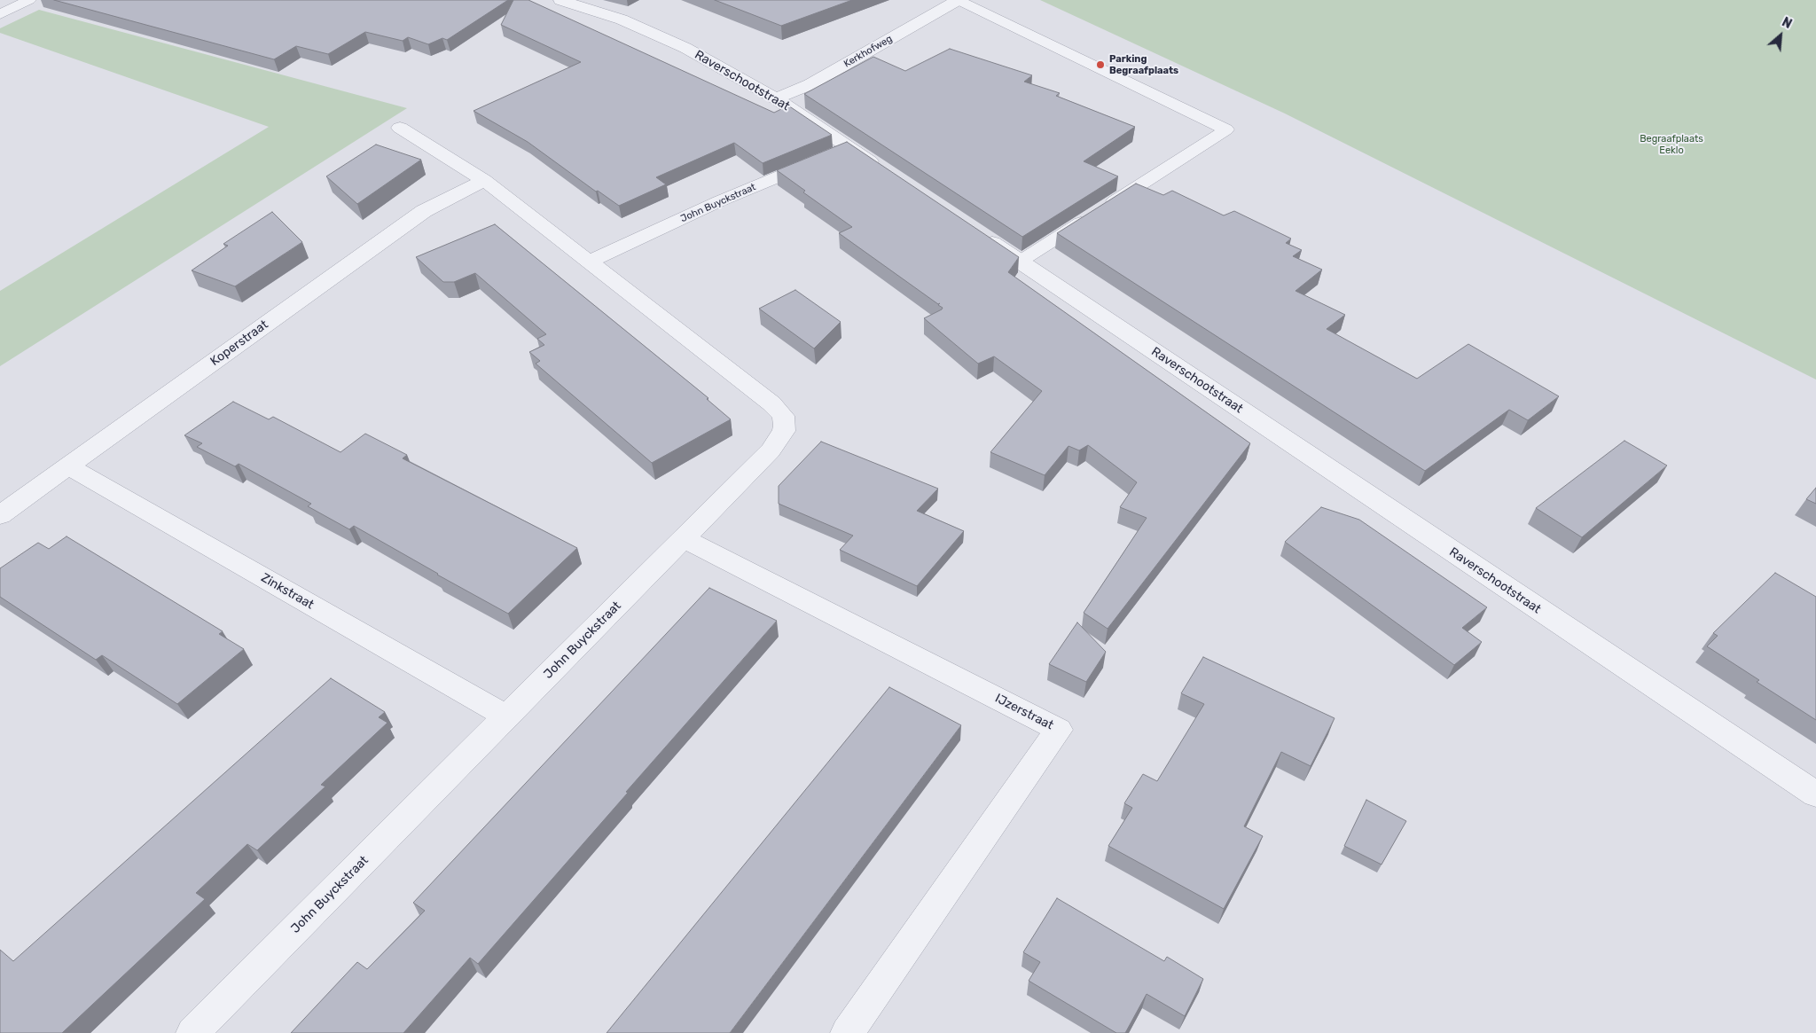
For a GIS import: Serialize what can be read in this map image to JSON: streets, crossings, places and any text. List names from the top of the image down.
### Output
{
  "streets": {
    "street": [
      "Kerkhofweg",
      "Raverschootstraat",
      "John Buyckstraat",
      "Koperstraat",
      "Zinkstraat",
      "IJzerstraat"
    ]
  },
  "crossings": [
    ["Kerkhofweg", "Raverschootstraat"],
    ["Raverschootstraat", "John Buyckstraat"],
    ["John Buyckstraat", "Koperstraat"],
    ["John Buyckstraat", "Zinkstraat"],
    ["John Buyckstraat", "IJzerstraat"],
    ["Koperstraat", "Zinkstraat"]
  ],
  "parks": ["Begraafplaats Eeklo"],
  "places": ["Parking Begraafplaats"],
  "north": "top right"
}
